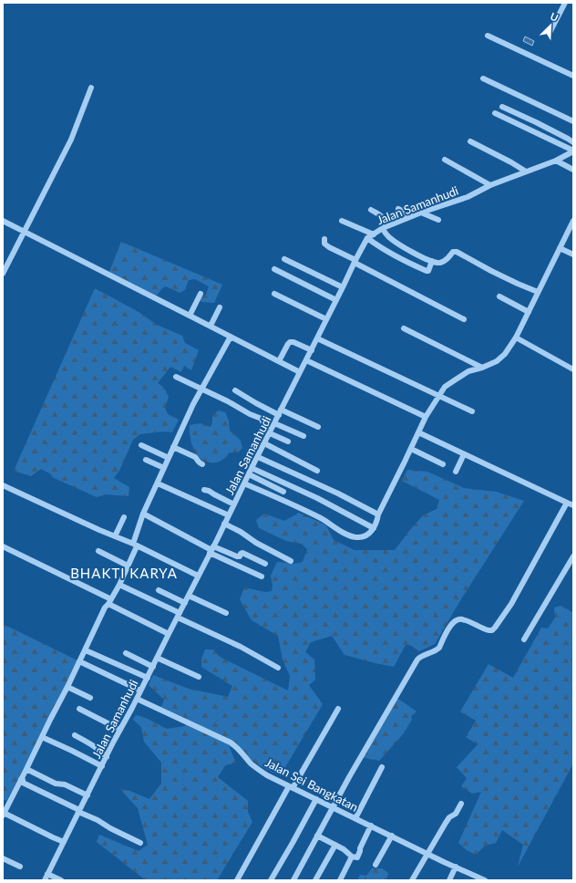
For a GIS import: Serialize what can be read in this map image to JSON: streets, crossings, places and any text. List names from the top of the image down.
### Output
{
  "streets": {
    "street": ["Jalan Samanhudi", "Jalan Sei Bangkatan"]
  },
  "crossings": [
    ["Jalan Samanhudi", "Jalan Sei Bangkatan"]
  ],
  "districts": ["BHAKTI KARYA"],
  "north": "top right"
}
